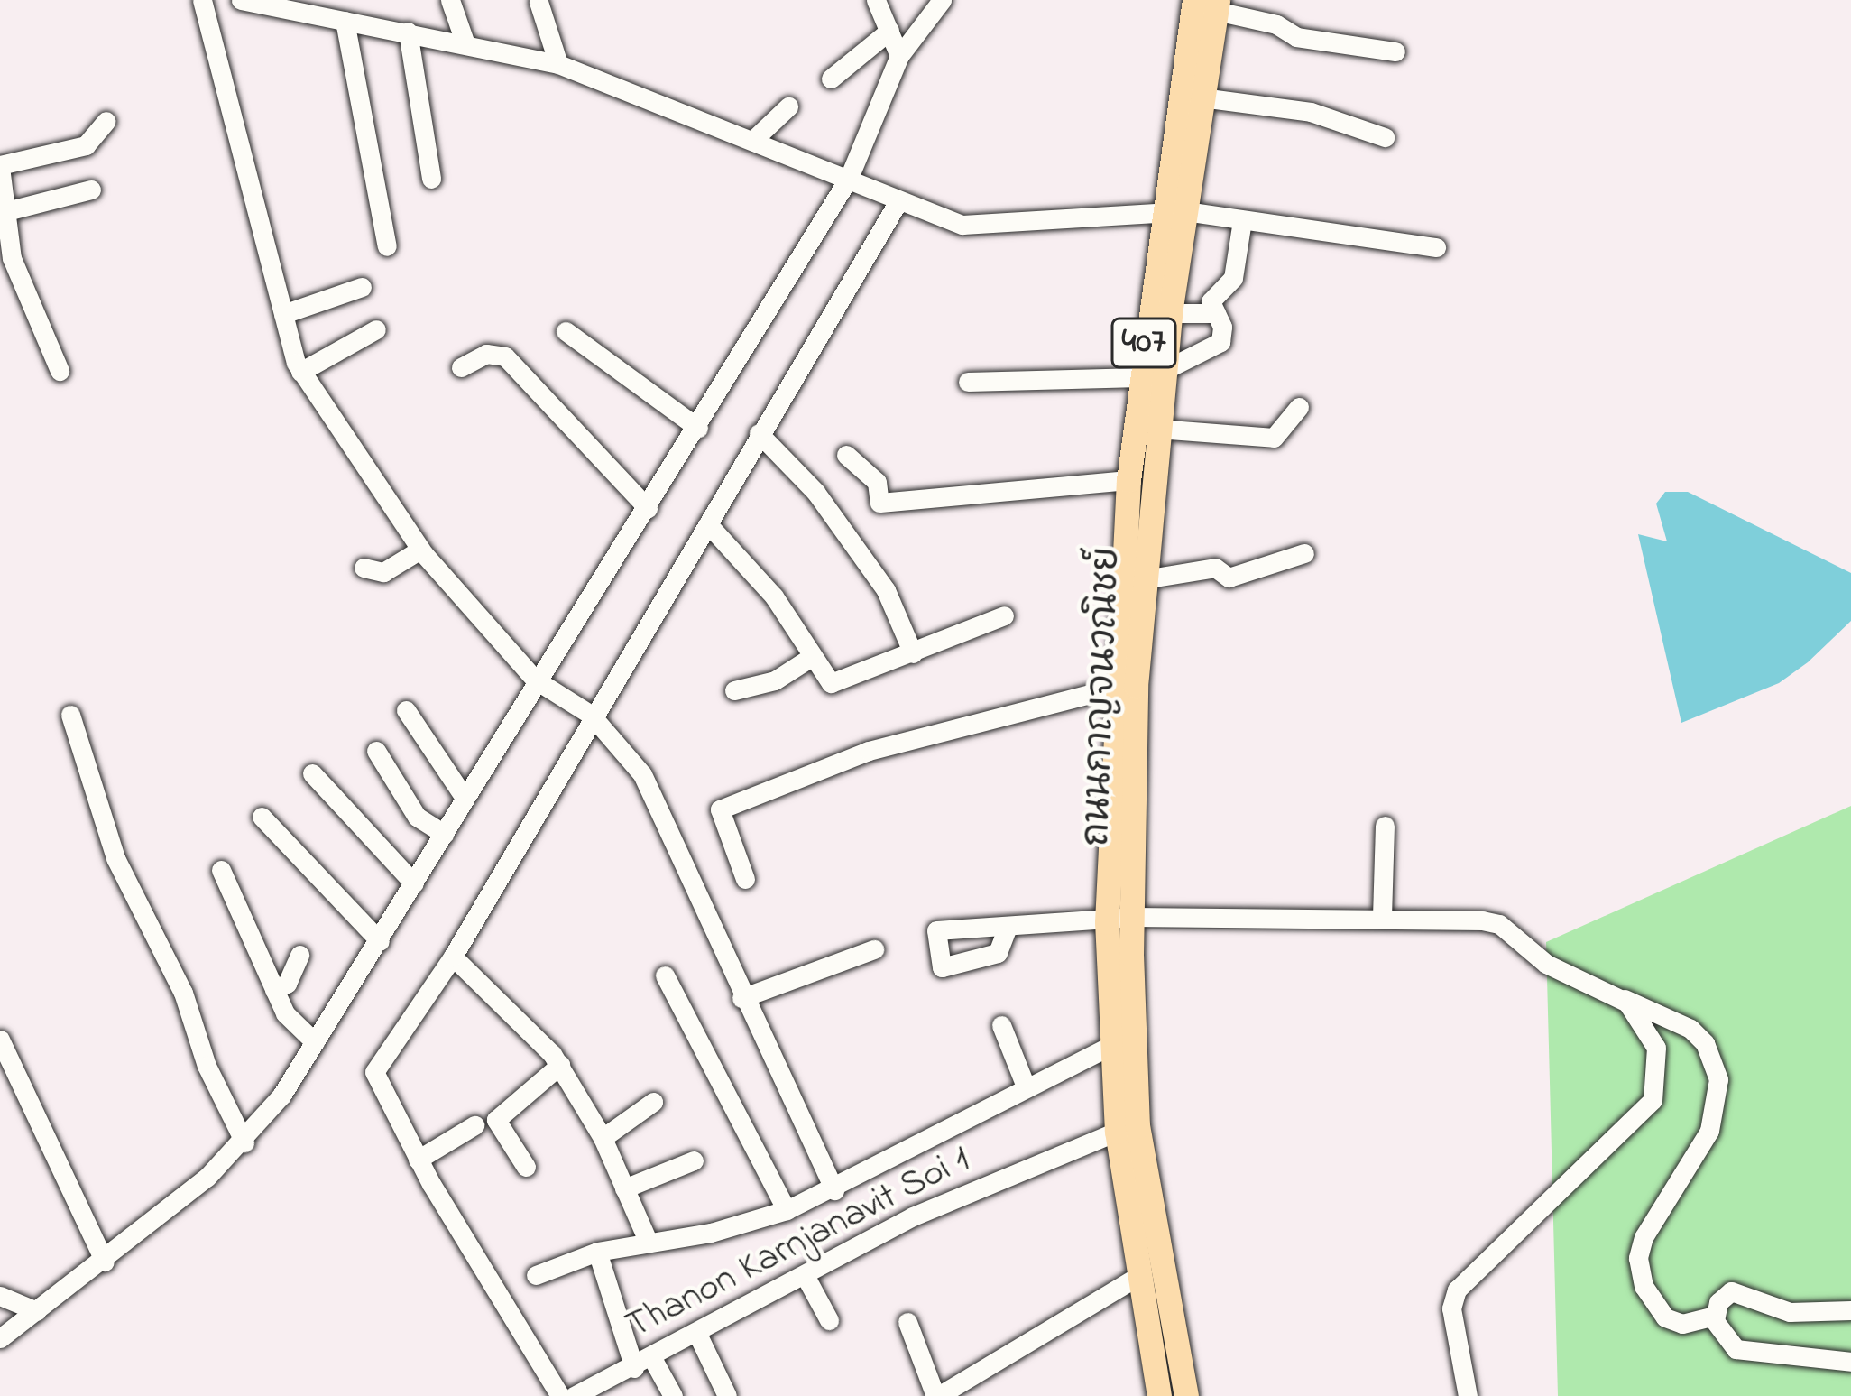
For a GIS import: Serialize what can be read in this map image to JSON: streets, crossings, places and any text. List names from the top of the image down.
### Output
{
  "streets": {
    "main road": ["407", "ถนนกาญจนวณิชย์"],
    "street": ["Thanon Karnjanavit Soi 1"]
  },
  "crossings": [
    ["ถนนกาญจนวณิชย์", "Thanon Karnjanavit Soi 1"]
  ]
}
